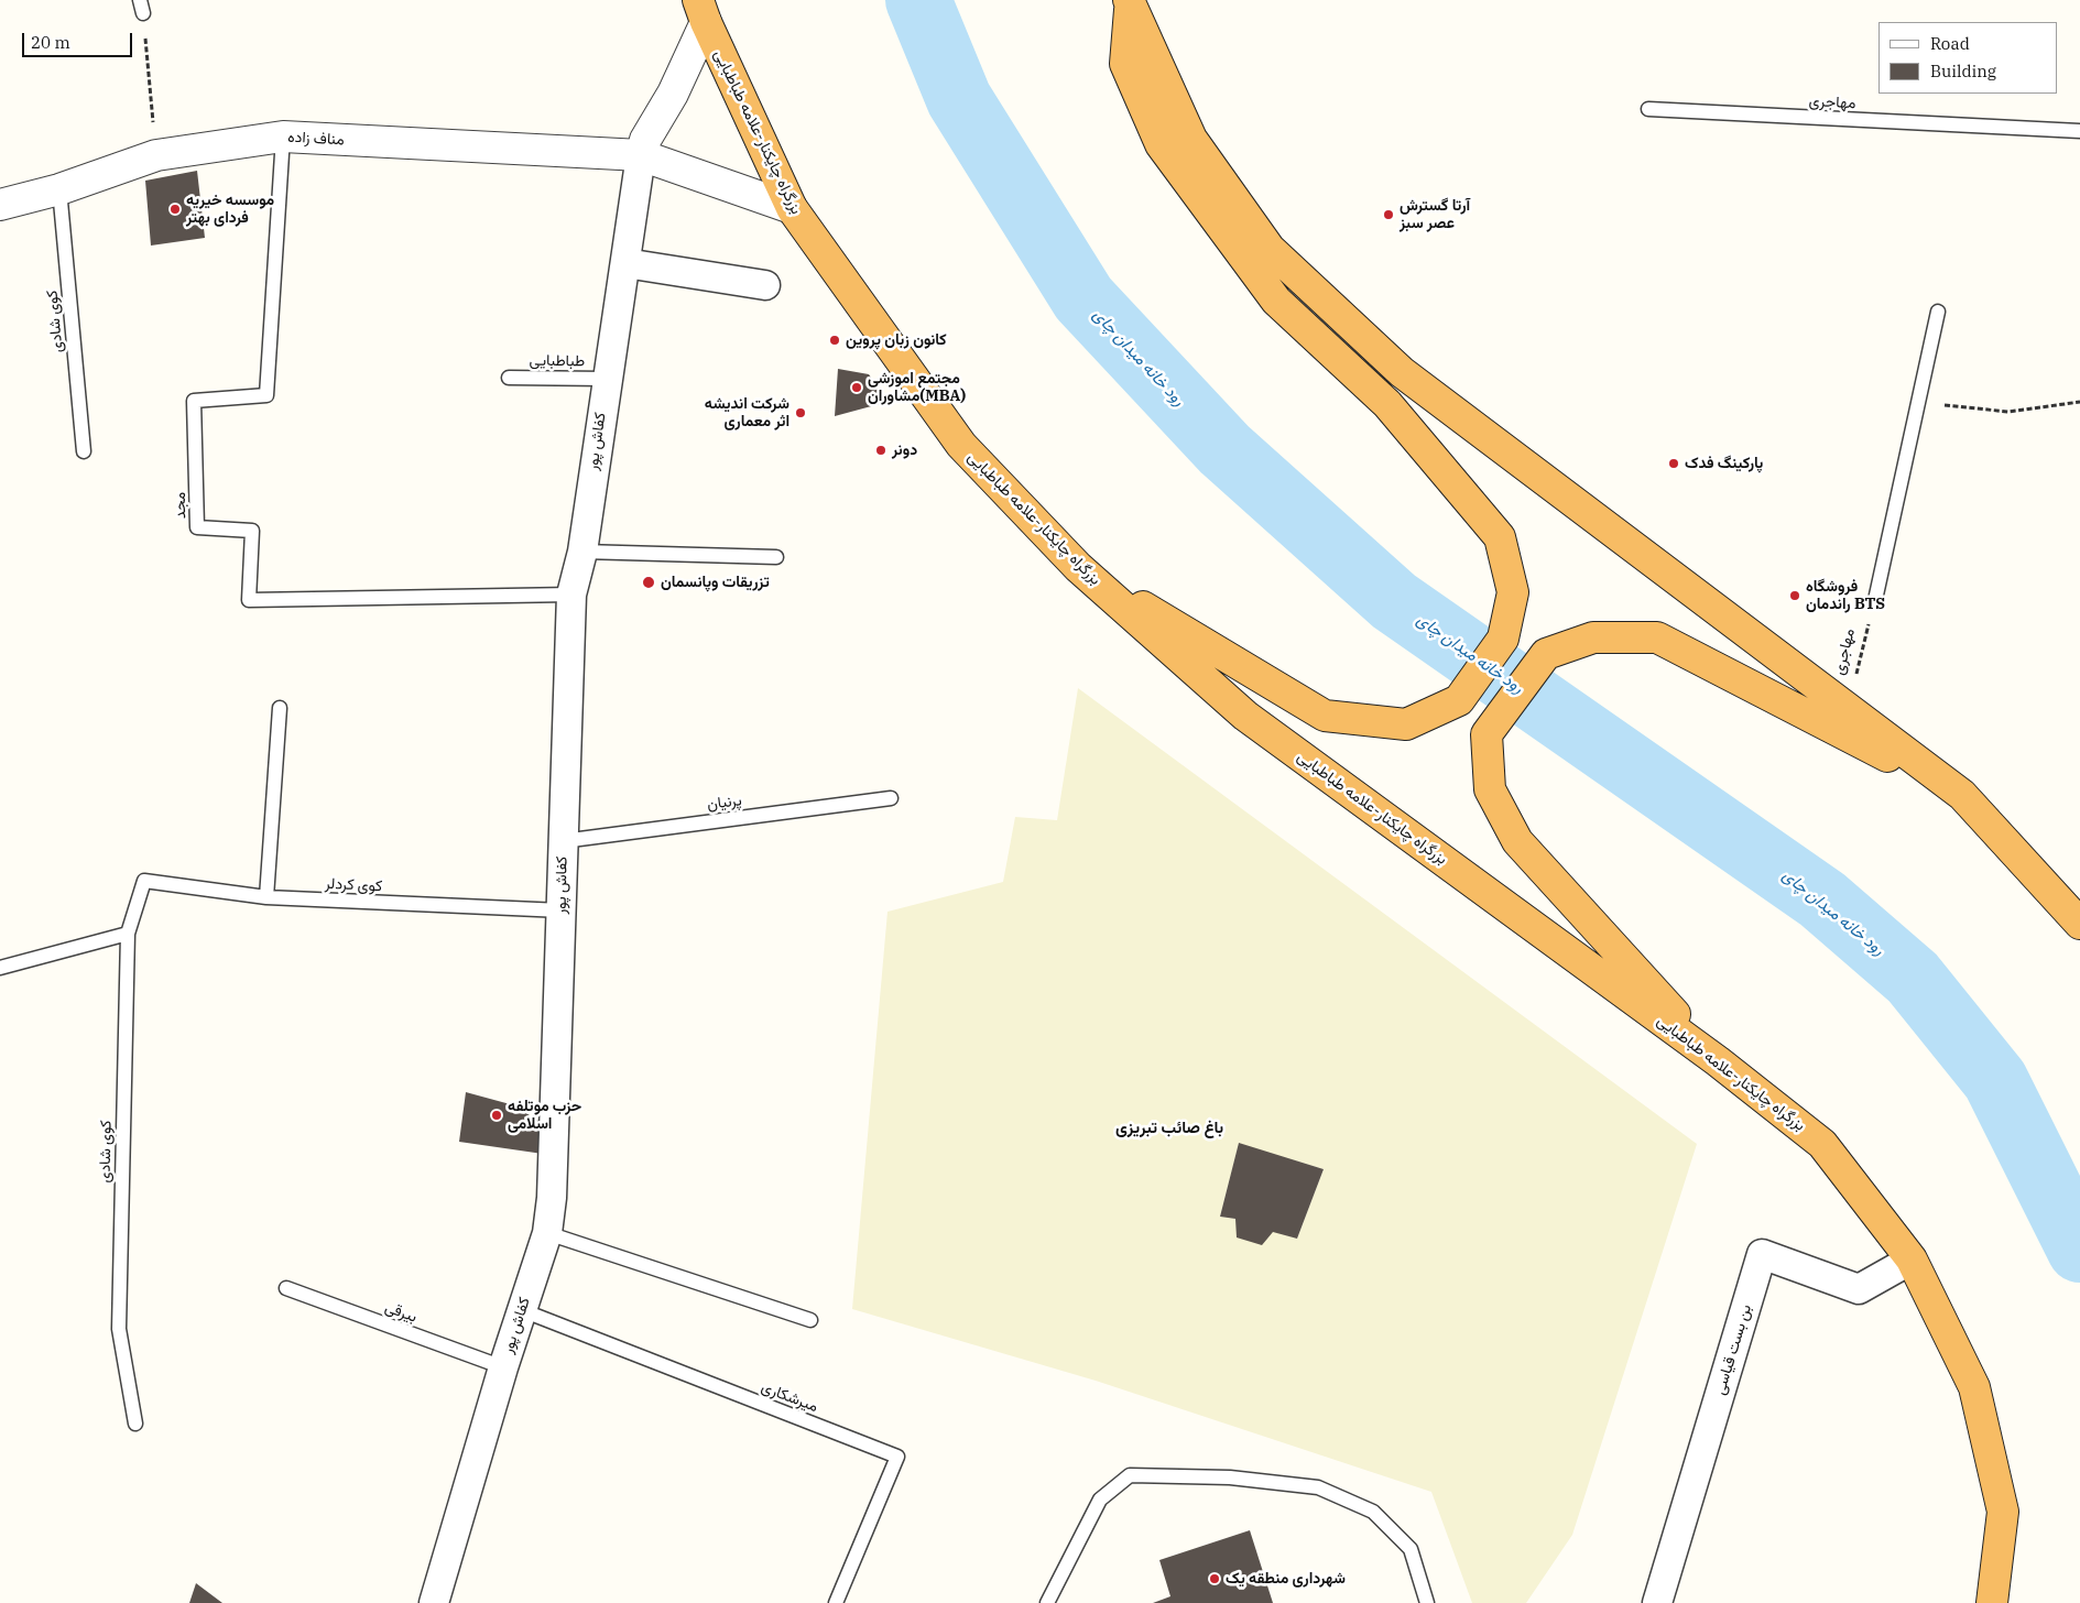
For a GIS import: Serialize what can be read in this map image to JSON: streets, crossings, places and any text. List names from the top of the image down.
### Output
{
  "streets": {
    "highway": ["بزرگراه چایکنار-علامه طباطبایی"],
    "street": ["مناف زاده", "کفاش پور", "بن بست قیاسی"],
    "lane": [
      "مهاجری",
      "کوی شادی",
      "طباطبایی",
      "مجد",
      "پرنیان",
      "کوی کردلر",
      "بیرقی",
      "میرشکاری"
    ]
  },
  "crossings": [
    ["بزرگراه چایکنار-علامه طباطبایی", "مناف زاده"],
    ["بزرگراه چایکنار-علامه طباطبایی", "بن بست قیاسی"],
    ["مناف زاده", "کوی شادی"],
    ["مناف زاده", "کفاش پور"],
    ["مناف زاده", "مجد"],
    ["کوی شادی", "کوی کردلر"],
    ["طباطبایی", "کفاش پور"],
    ["کفاش پور", "مجد"],
    ["کفاش پور", "پرنیان"],
    ["کفاش پور", "کوی کردلر"],
    ["کفاش پور", "بیرقی"],
    ["کفاش پور", "میرشکاری"]
  ],
  "districts": ["باغ صائب تبریزی"],
  "water": ["رود خانه میدان چای"],
  "places": [
    "موسسه خیریه فردای بهتر",
    "آرتا گسترش عصر سبز",
    "کانون زبان پروین",
    "مجتمع اموزشی مشاوران(MBA)",
    "شرکت اندیشه اثر معماری",
    "دونر",
    "پارکینگ فدک",
    "تزریقات وپانسمان",
    "فروشگاه راندمان BTS",
    "حزب موتلفه اسلامی",
    "شهرداری منطقه یک"
  ],
  "legend": ["Road", "Building"],
  "scale_bar": "20 m"
}
